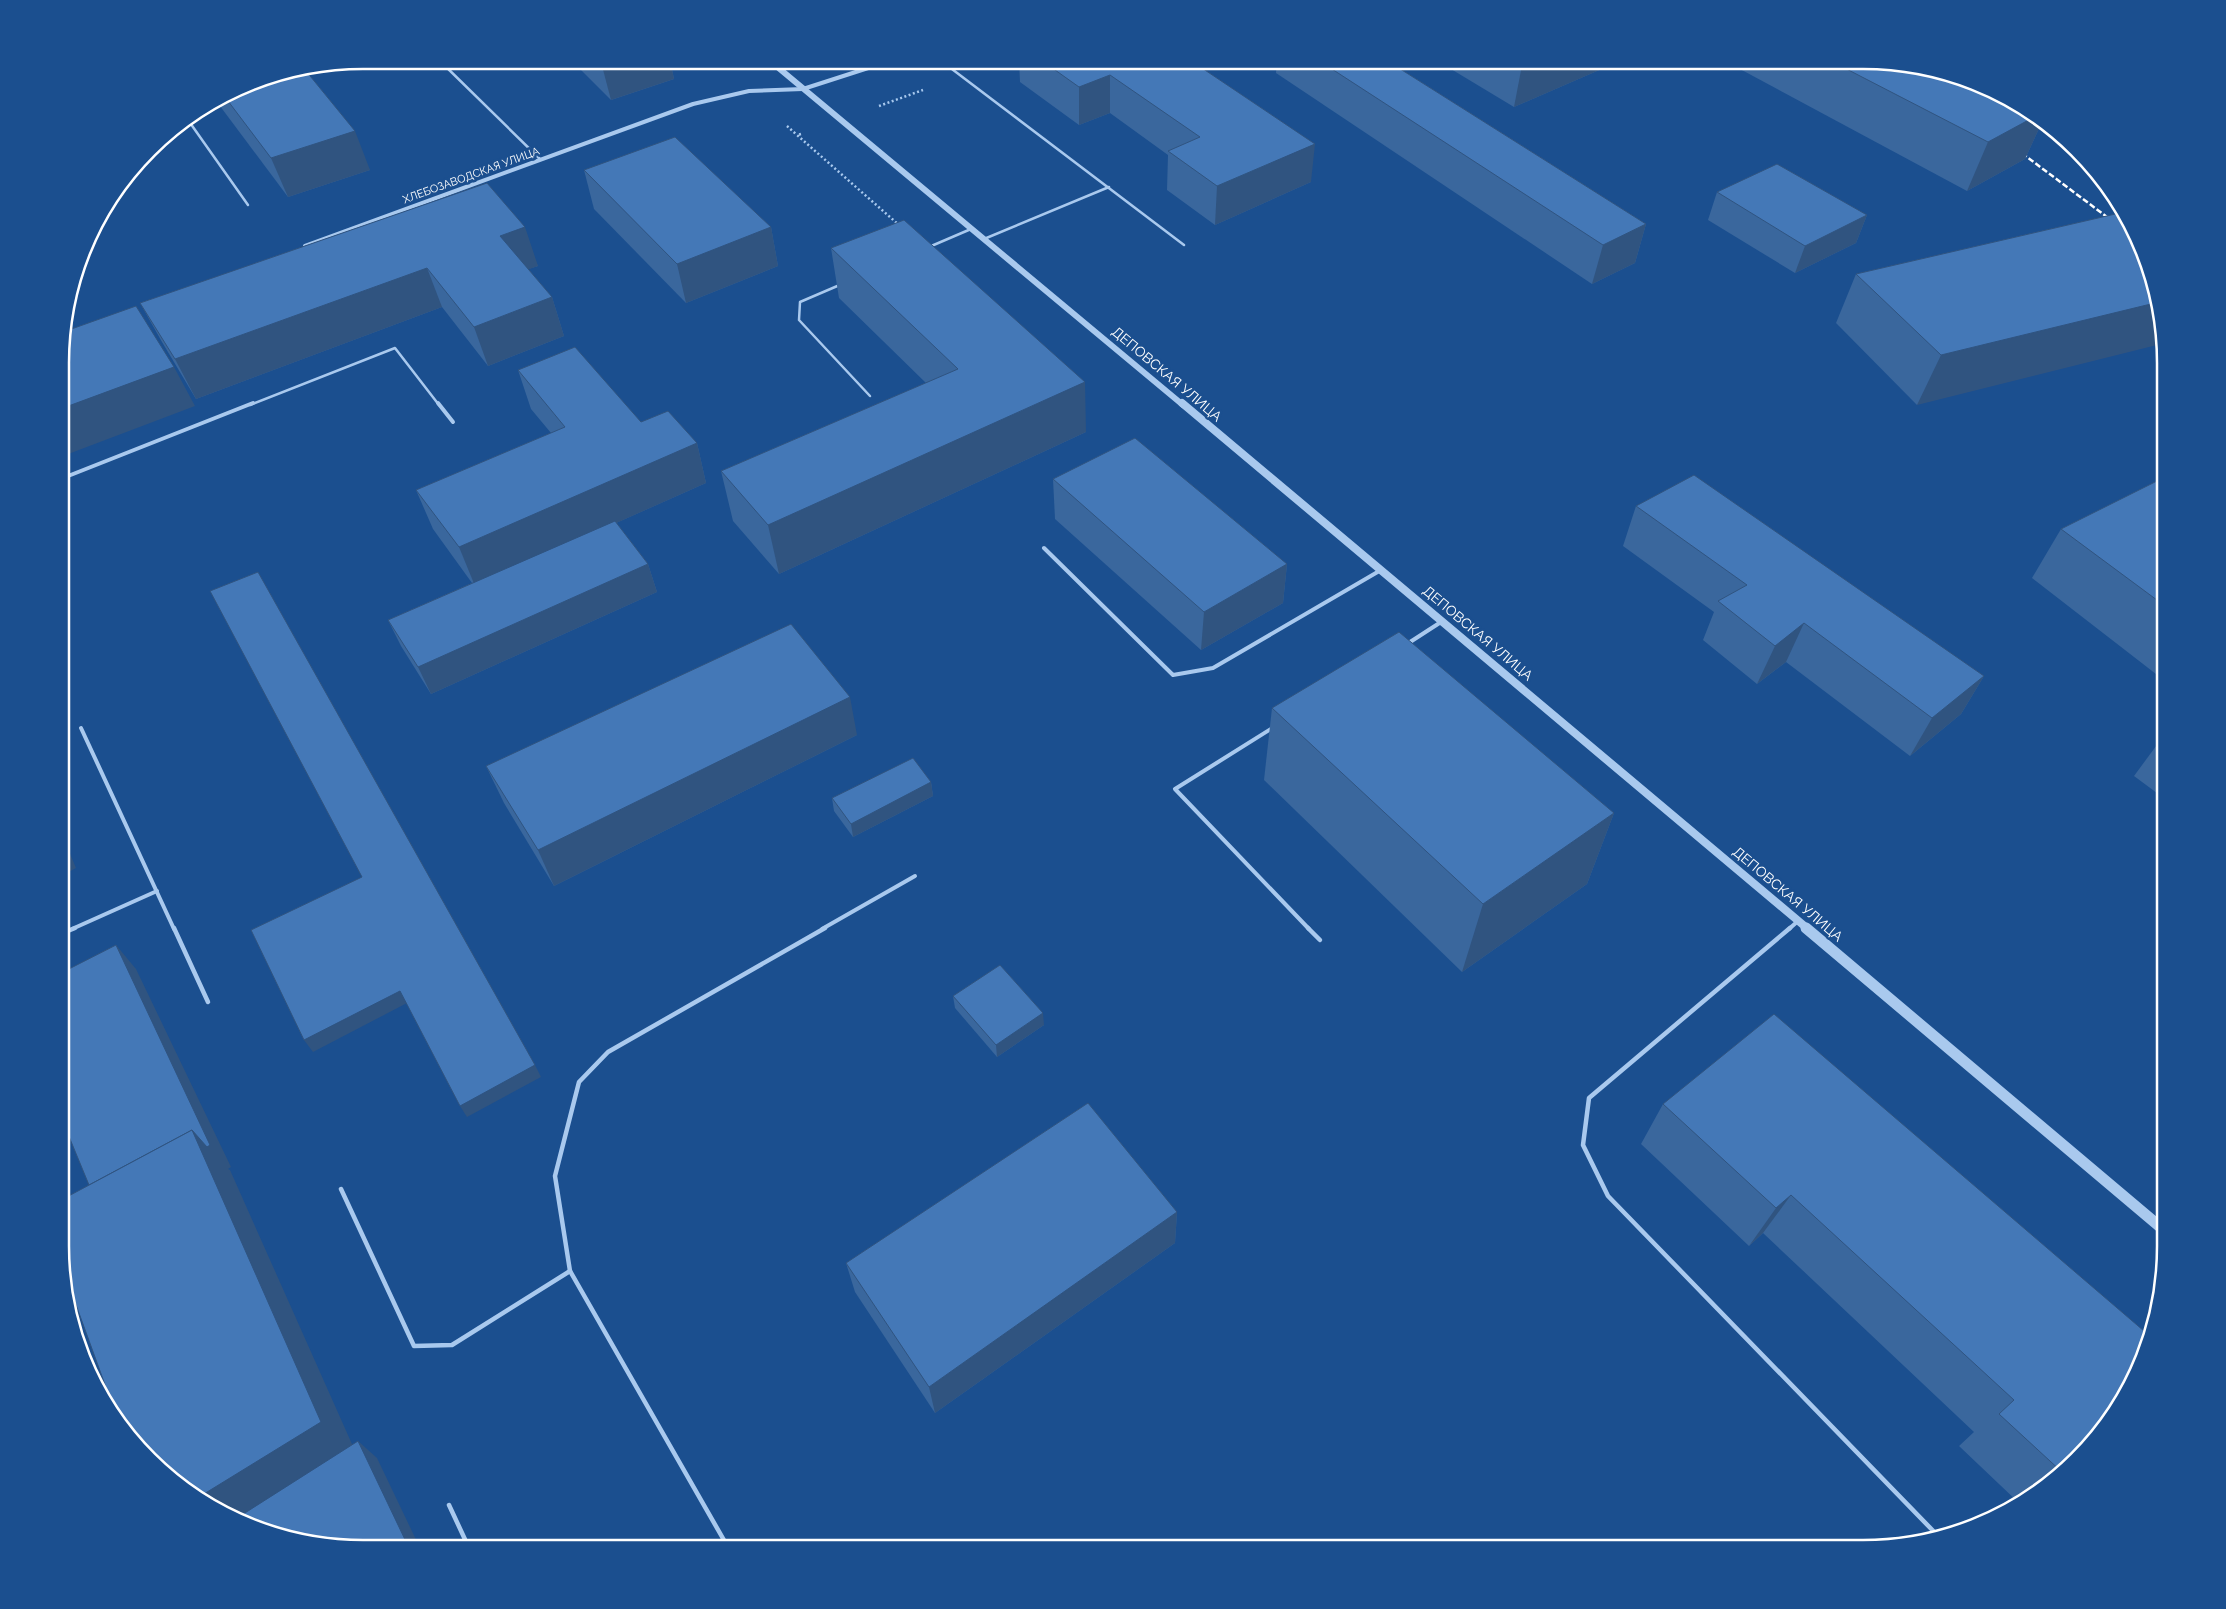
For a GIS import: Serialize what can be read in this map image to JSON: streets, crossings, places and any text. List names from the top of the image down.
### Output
{
  "streets": {
    "street": ["ХЛЕБОЗАВОДСКАЯ УЛИЦА", "ДЕПОВСКАЯ УЛИЦА"]
  },
  "crossings": [
    ["ХЛЕБОЗАВОДСКАЯ УЛИЦА", "ДЕПОВСКАЯ УЛИЦА"]
  ]
}
